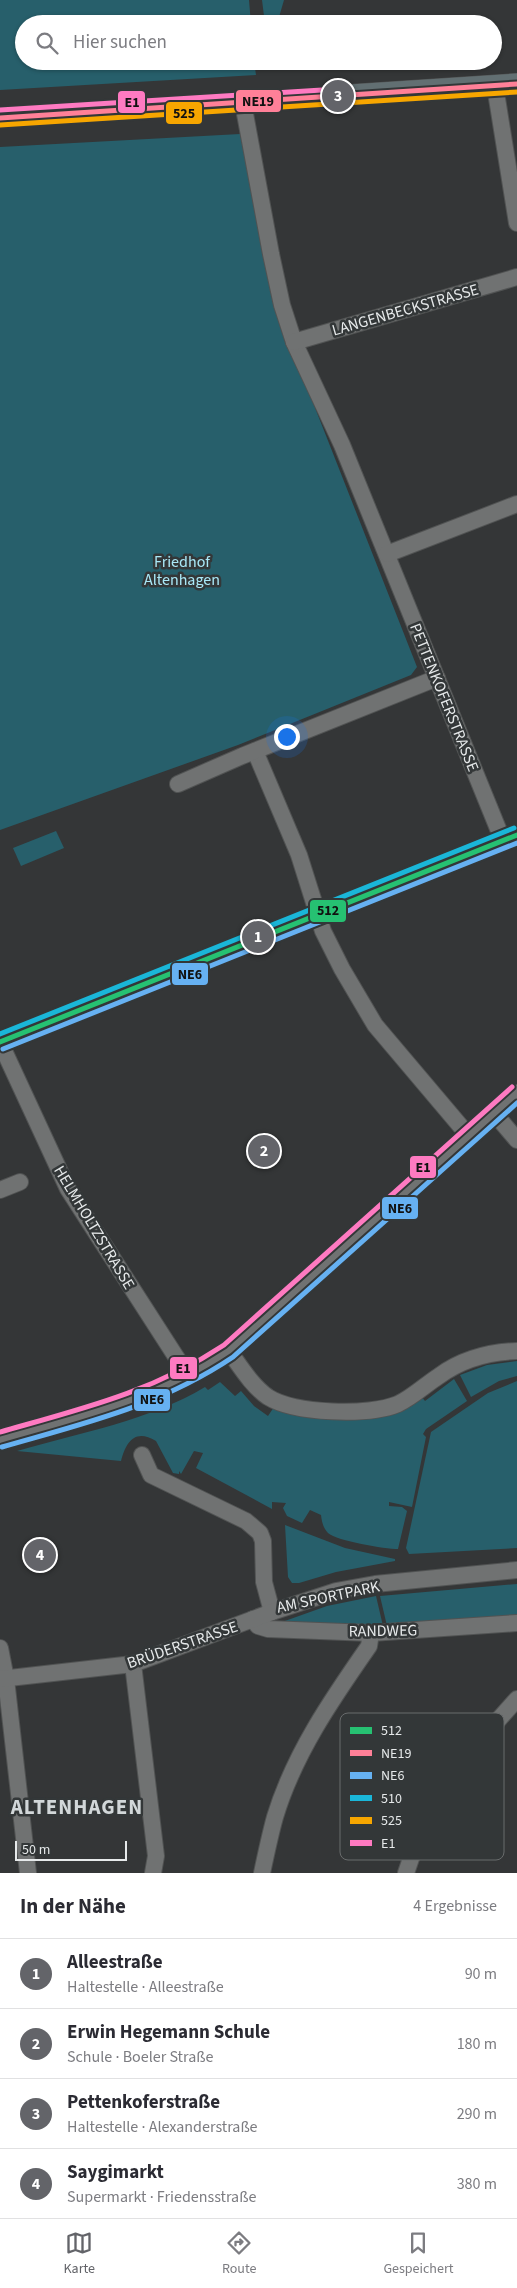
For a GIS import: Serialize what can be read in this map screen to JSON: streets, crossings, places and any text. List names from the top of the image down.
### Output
{
  "streets": {
    "street": [
      "LANGENBECKSTRASSE",
      "PETTENKOFERSTRASSE",
      "HELMHOLTZSTRASSE",
      "AM SPORTPARK",
      "RANDWEG",
      "BRÜDERSTRASSE"
    ]
  },
  "crossings": [
    ["LANGENBECKSTRASSE", "PETTENKOFERSTRASSE"],
    ["AM SPORTPARK", "BRÜDERSTRASSE"],
    ["RANDWEG", "BRÜDERSTRASSE"]
  ],
  "districts": ["ALTENHAGEN"],
  "parks": ["Friedhof Altenhagen"],
  "lines": [
    "transit line NE19",
    "transit line E1",
    "transit line 525",
    "transit line 510",
    "transit line 512",
    "transit line NE6"
  ],
  "legend": [
    "512",
    "NE19",
    "NE6",
    "510",
    "525",
    "E1"
  ],
  "scale_bar": "50 m",
  "page": {
    "search": "Hier suchen",
    "pins": [
      "3",
      "1",
      "2",
      "4"
    ],
    "scale": "50 m",
    "heading": ["In der Nähe", "4 Ergebnisse"],
    "list": [
      {
        "mark": "1",
        "name": "Alleestraße",
        "note": "Haltestelle · Alleestraße",
        "value": "90 m"
      },
      {
        "mark": "2",
        "name": "Erwin Hegemann Schule",
        "note": "Schule · Boeler Straße",
        "value": "180 m"
      },
      {
        "mark": "3",
        "name": "Pettenkoferstraße",
        "note": "Haltestelle · Alexanderstraße",
        "value": "290 m"
      },
      {
        "mark": "4",
        "name": "Saygimarkt",
        "note": "Supermarkt · Friedensstraße",
        "value": "380 m"
      }
    ],
    "nav": ["Karte", "Route", "Gespeichert"]
  }
}
